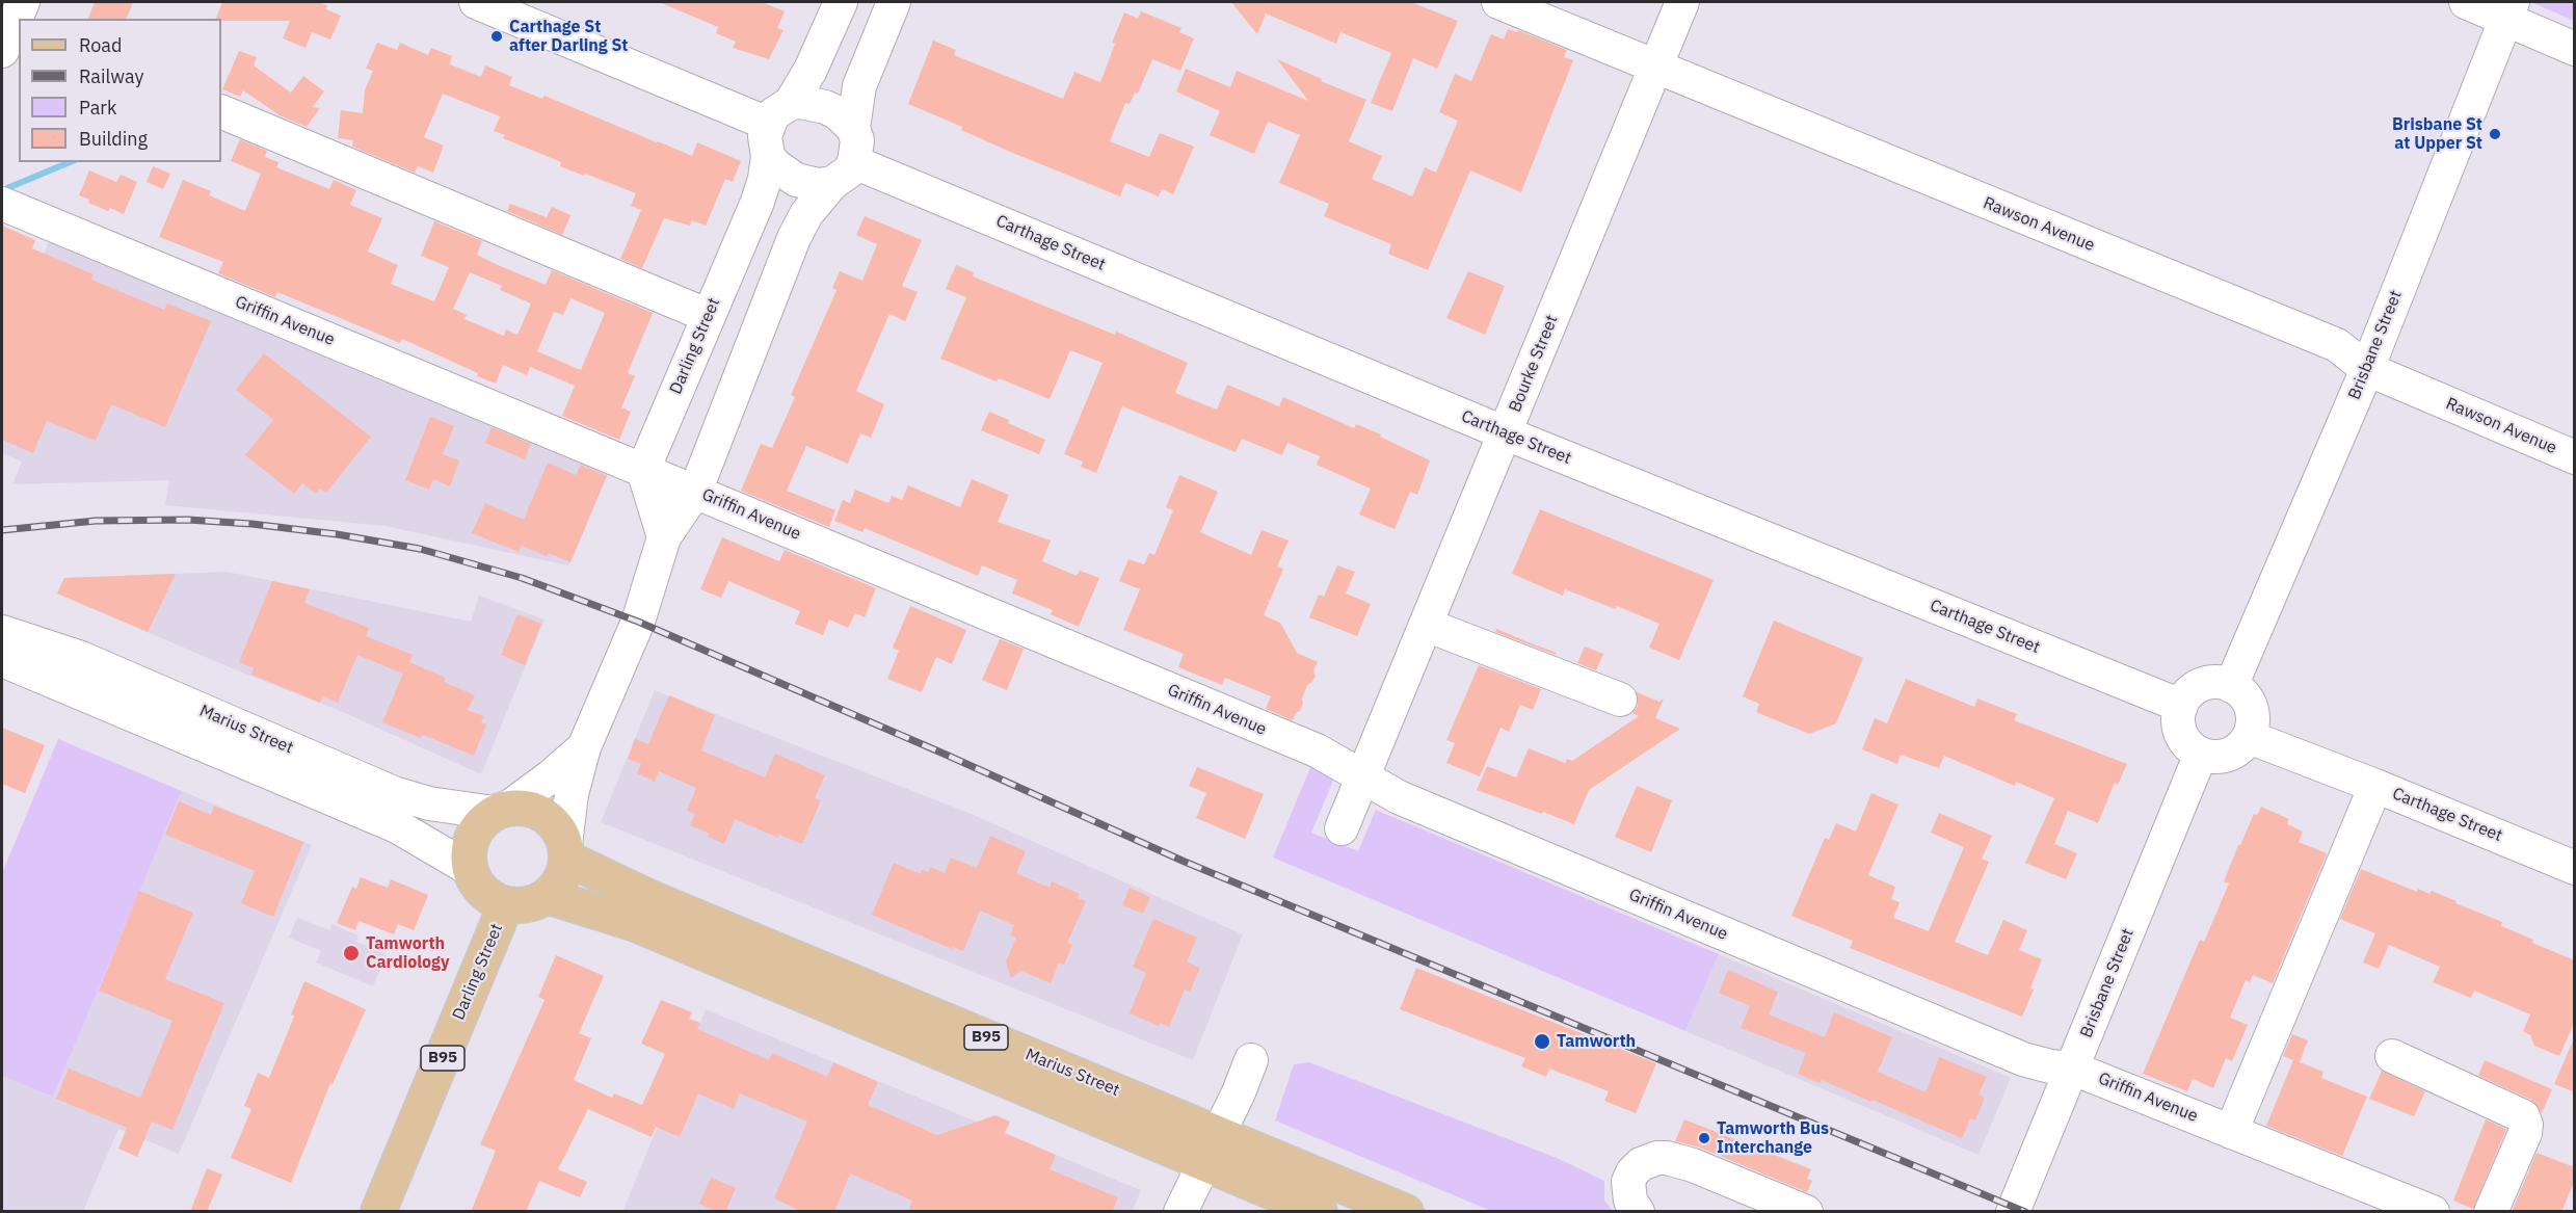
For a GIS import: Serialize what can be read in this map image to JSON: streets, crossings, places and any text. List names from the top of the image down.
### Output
{
  "streets": {
    "main road": ["Darling Street", "Marius Street", "B95"],
    "street": [
      "Rawson Avenue",
      "Carthage Street",
      "Griffin Avenue",
      "Brisbane Street",
      "Bourke Street"
    ]
  },
  "crossings": [
    ["Rawson Avenue", "Brisbane Street"],
    ["Rawson Avenue", "Bourke Street"],
    ["Carthage Street", "Brisbane Street"],
    ["Carthage Street", "Darling Street"],
    ["Carthage Street", "Bourke Street"],
    ["Griffin Avenue", "Brisbane Street"],
    ["Griffin Avenue", "Darling Street"],
    ["Griffin Avenue", "Bourke Street"],
    ["Darling Street", "Marius Street"]
  ],
  "places": [
    "Carthage St after Darling St",
    "Brisbane St at Upper St",
    "Tamworth Cardiology",
    "Tamworth",
    "Tamworth Bus Interchange"
  ],
  "legend": [
    "Road",
    "Railway",
    "Park",
    "Building"
  ]
}
